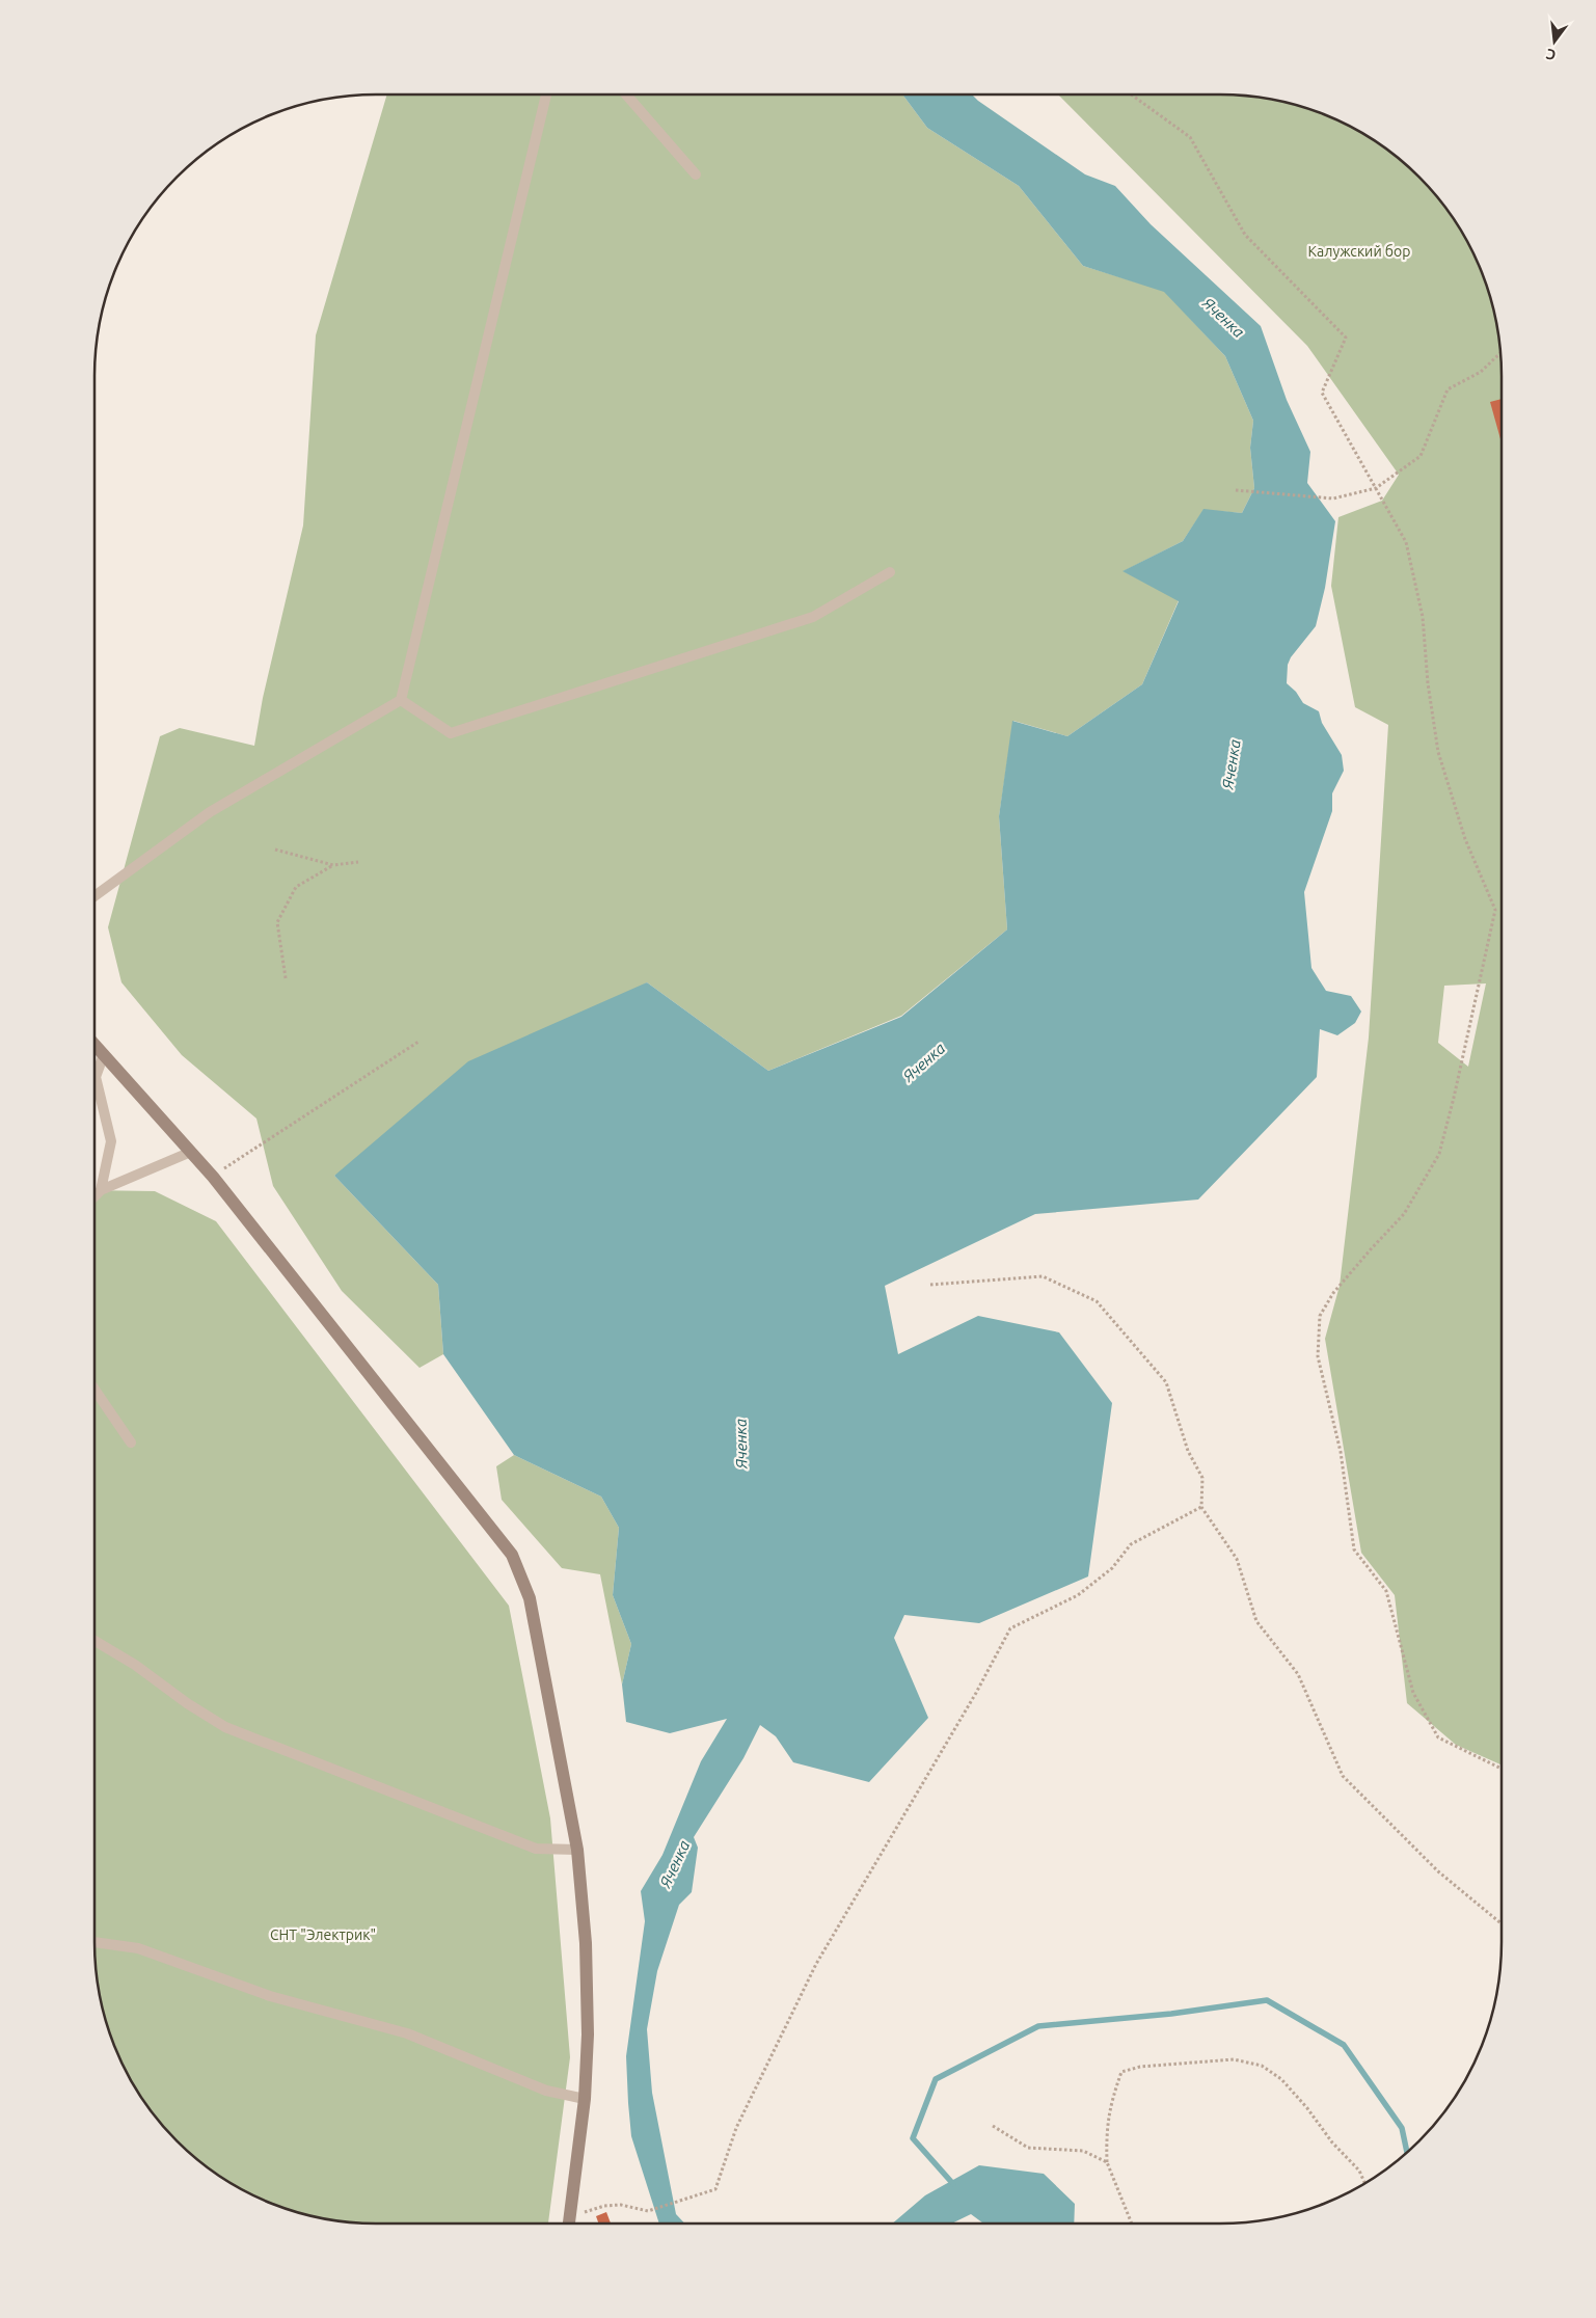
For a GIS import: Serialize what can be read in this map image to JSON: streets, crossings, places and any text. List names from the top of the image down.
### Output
{
  "water": ["Яченка"],
  "parks": ["Калужский бор", "СНТ \"Электрик\""],
  "north": "bottom"
}
